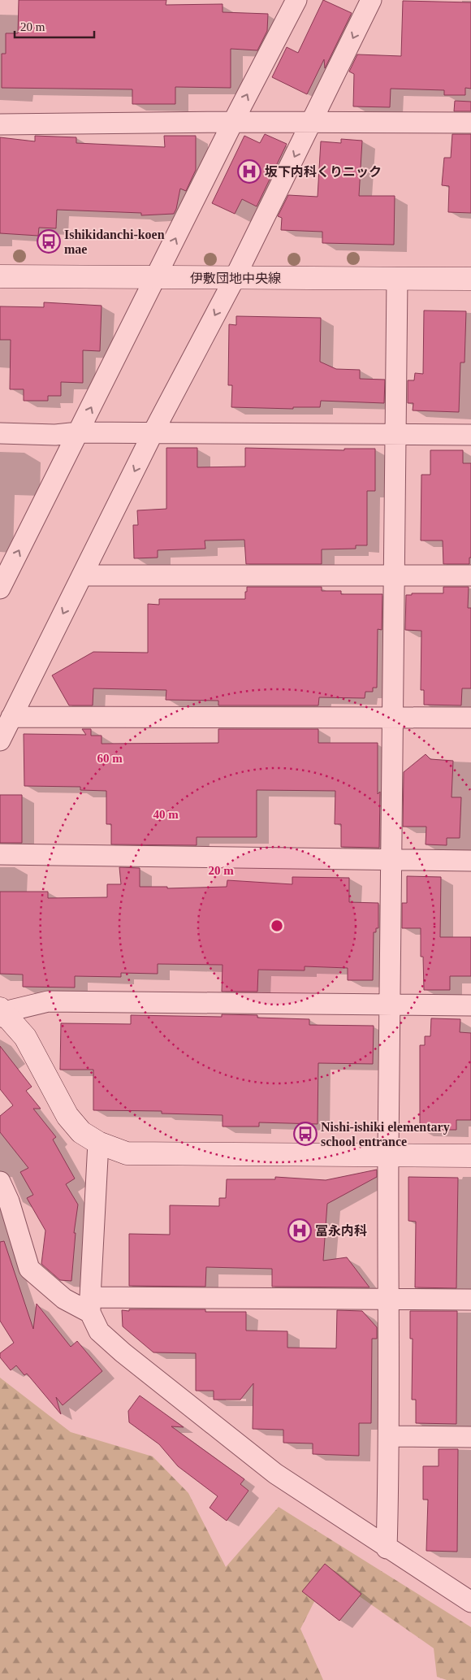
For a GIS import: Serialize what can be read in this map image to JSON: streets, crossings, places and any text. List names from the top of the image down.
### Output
{
  "streets": {
    "street": ["伊敷団地中央線"]
  },
  "places": {
    "hospital": ["坂下内科くりニック", "冨永内科"],
    "bus stop": ["Ishikidanchi-koen mae", "Nishi-ishiki elementary school entrance"]
  },
  "scale_bar": "20 m",
  "rings": ["60 m", "40 m", "20 m"]
}
